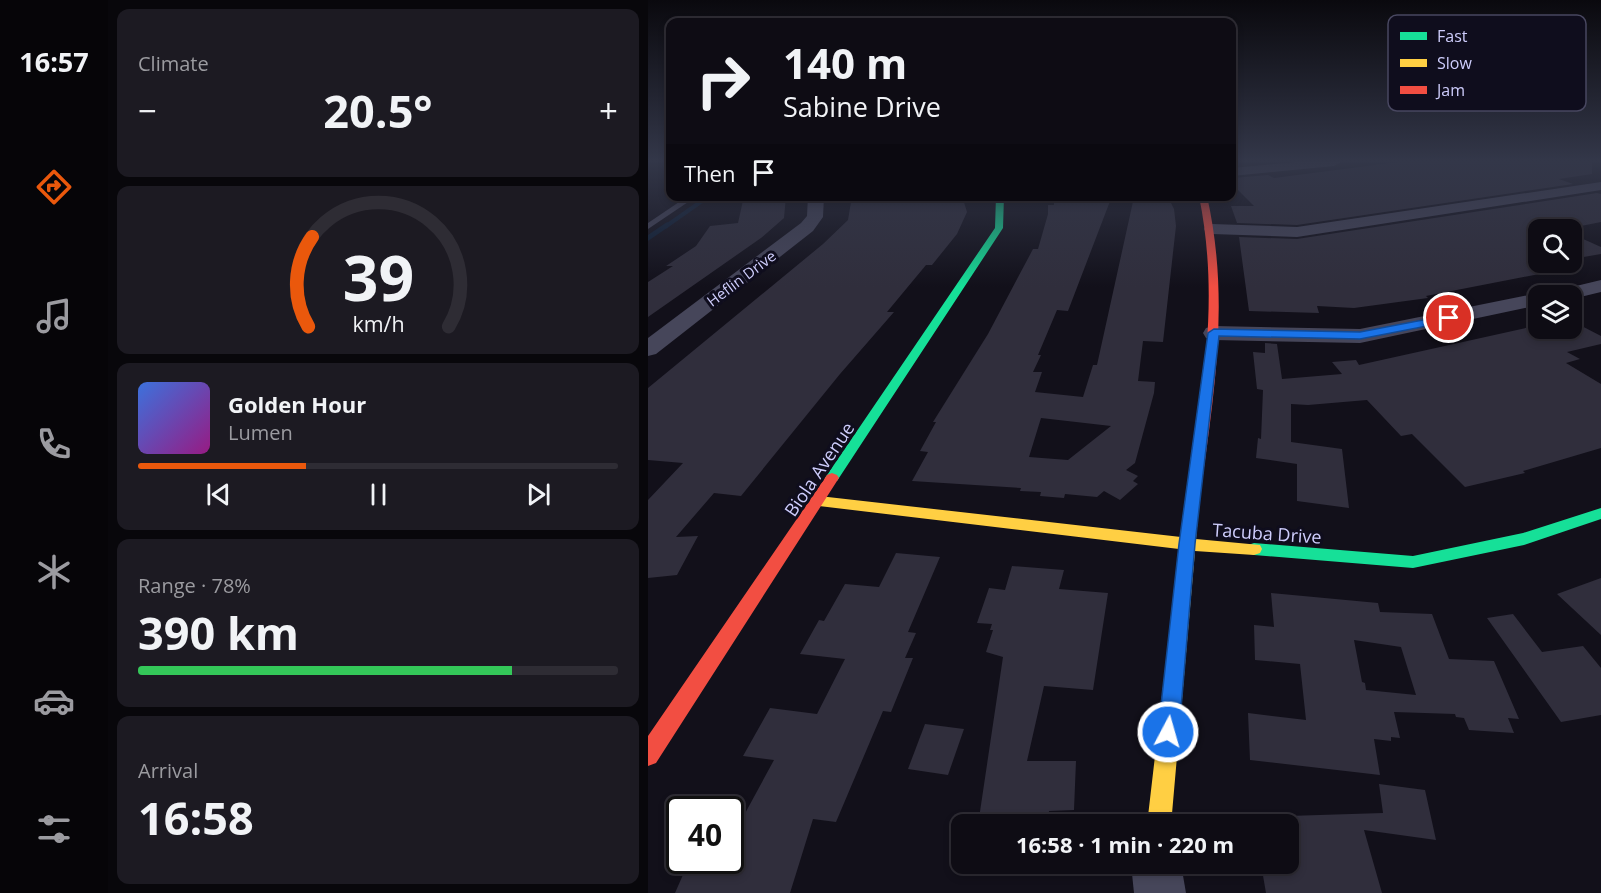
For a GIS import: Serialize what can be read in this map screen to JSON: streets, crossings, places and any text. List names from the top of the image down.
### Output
{
  "streets": {
    "street": ["Heflin Drive", "Biola Avenue", "Tacuba Drive"]
  },
  "crossings": [
    ["Biola Avenue", "Tacuba Drive"]
  ],
  "legend": ["Fast", "Slow", "Jam"],
  "page": {
    "tabs": "16:57",
    "tile": [
      "Climate",
      ["Range · 78%", "390 km"],
      ["Arrival", "16:58"]
    ],
    "turn": ["140 m", "Sabine Drive"],
    "heat": ["−", "20.5°", "+"],
    "then": "Then",
    "song": ["Golden Hour", "Lumen"],
    "limit": "40",
    "trip": "16:58 · 1 min · 220 m",
    "gauge": ["39", "km/h"]
  }
}
